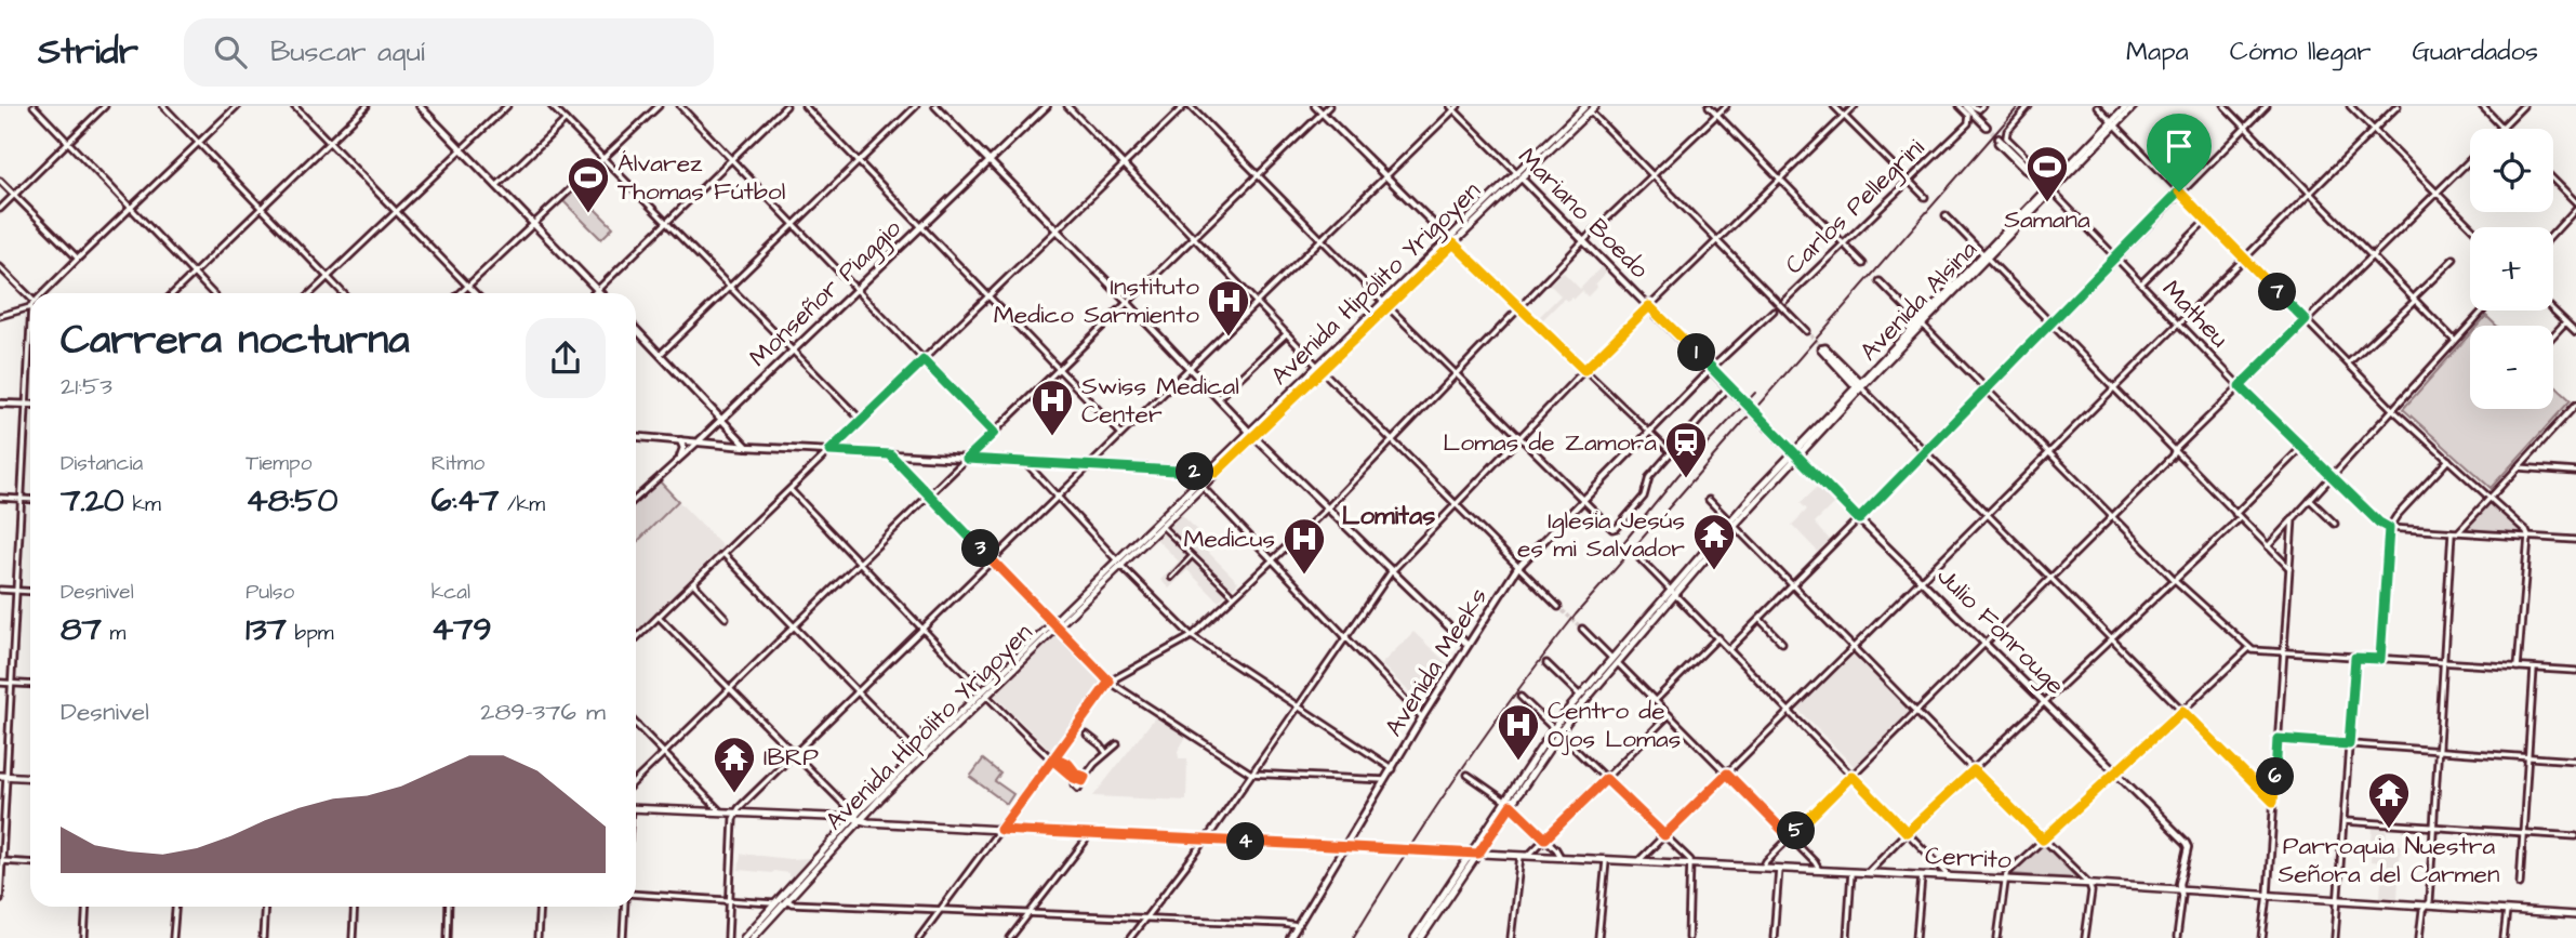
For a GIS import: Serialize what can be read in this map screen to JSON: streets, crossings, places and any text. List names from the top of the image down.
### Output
{
  "streets": {
    "main road": ["Avenida Hipólito Yrigoyen", "Avenida Alsina", "Cerrito"],
    "street": [
      "Carlos Pellegrini",
      "Mariano Boedo",
      "Monseñor Piaggio",
      "Matheu",
      "Julio Fonrouge",
      "Avenida Meeks"
    ]
  },
  "crossings": [
    ["Mariano Boedo", "Avenida Hipólito Yrigoyen"],
    ["Mariano Boedo", "Julio Fonrouge"],
    ["Avenida Hipólito Yrigoyen", "Cerrito"],
    ["Avenida Alsina", "Matheu"],
    ["Avenida Alsina", "Julio Fonrouge"],
    ["Julio Fonrouge", "Cerrito"],
    ["Avenida Meeks", "Cerrito"]
  ],
  "districts": ["Lomitas"],
  "places": {
    "sports": ["Samana", "Álvarez Thomas Fútbol"],
    "hospital": [
      "Instituto Medico Sarmiento",
      "Swiss Medical Center",
      "Medicus",
      "Centro de Ojos Lomas"
    ],
    "station": ["Lomas de Zamora"],
    "temple": ["Iglesia Jesús es mi Salvador", "IBRP", "Parroquia Nuestra Señora del Carmen"]
  },
  "page": {
    "header": "Stridr",
    "search": "Buscar aquí",
    "nav": ["Mapa", "Cómo llegar", "Guardados"],
    "map_buttons": ["+", "−"],
    "pins": [
      "7",
      "1",
      "2",
      "3",
      "6",
      "5",
      "4"
    ],
    "heading": ["Carrera nocturna", "21:53"],
    "stats": [
      ["Distancia", "7.20 km"],
      ["Tiempo", "48:50"],
      ["Ritmo", "6:47 /km"],
      ["Desnivel", "87 m"],
      ["Pulso", "137 bpm"],
      ["kcal", "479"]
    ],
    "chart": ["Desnivel", "289–376 m"]
  }
}
